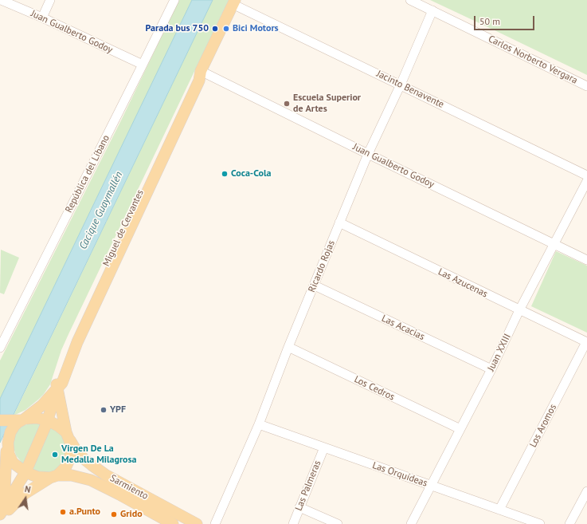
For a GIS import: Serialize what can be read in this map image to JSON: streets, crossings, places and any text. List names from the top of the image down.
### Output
{
  "streets": {
    "main road": ["Miguel de Cervantes", "Sarmiento"],
    "street": [
      "Juan Gualberto Godoy",
      "Carlos Norberto Vergara",
      "Jacinto Benavente",
      "República del Líbano",
      "Ricardo Rojas",
      "Las Azucenas",
      "Las Acacias",
      "Juan XXIII",
      "Los Cedros",
      "Los Aromos",
      "Las Orquídeas",
      "Las Palmeras"
    ]
  },
  "crossings": [
    ["Juan Gualberto Godoy", "República del Líbano"],
    ["Juan Gualberto Godoy", "Miguel de Cervantes"],
    ["Juan Gualberto Godoy", "Ricardo Rojas"],
    ["Juan Gualberto Godoy", "Juan XXIII"],
    ["Carlos Norberto Vergara", "Ricardo Rojas"],
    ["Jacinto Benavente", "Miguel de Cervantes"],
    ["Jacinto Benavente", "Ricardo Rojas"],
    ["Miguel de Cervantes", "Sarmiento"],
    ["Ricardo Rojas", "Las Azucenas"],
    ["Ricardo Rojas", "Las Acacias"],
    ["Ricardo Rojas", "Los Cedros"],
    ["Ricardo Rojas", "Las Orquídeas"],
    ["Las Azucenas", "Juan XXIII"],
    ["Las Azucenas", "Los Aromos"],
    ["Las Acacias", "Juan XXIII"],
    ["Juan XXIII", "Los Cedros"],
    ["Juan XXIII", "Las Orquídeas"],
    ["Los Aromos", "Las Orquídeas"],
    ["Las Orquídeas", "Las Palmeras"]
  ],
  "water": ["Cacique Guaymallén"],
  "places": [
    "Parada bus 750",
    "Bici Motors",
    "Escuela Superior de Artes",
    "Coca-Cola",
    "YPF",
    "Virgen De La Medalla Milagrosa",
    "a.Punto",
    "Grido"
  ],
  "scale_bar": "50 m",
  "north": "top"
}
